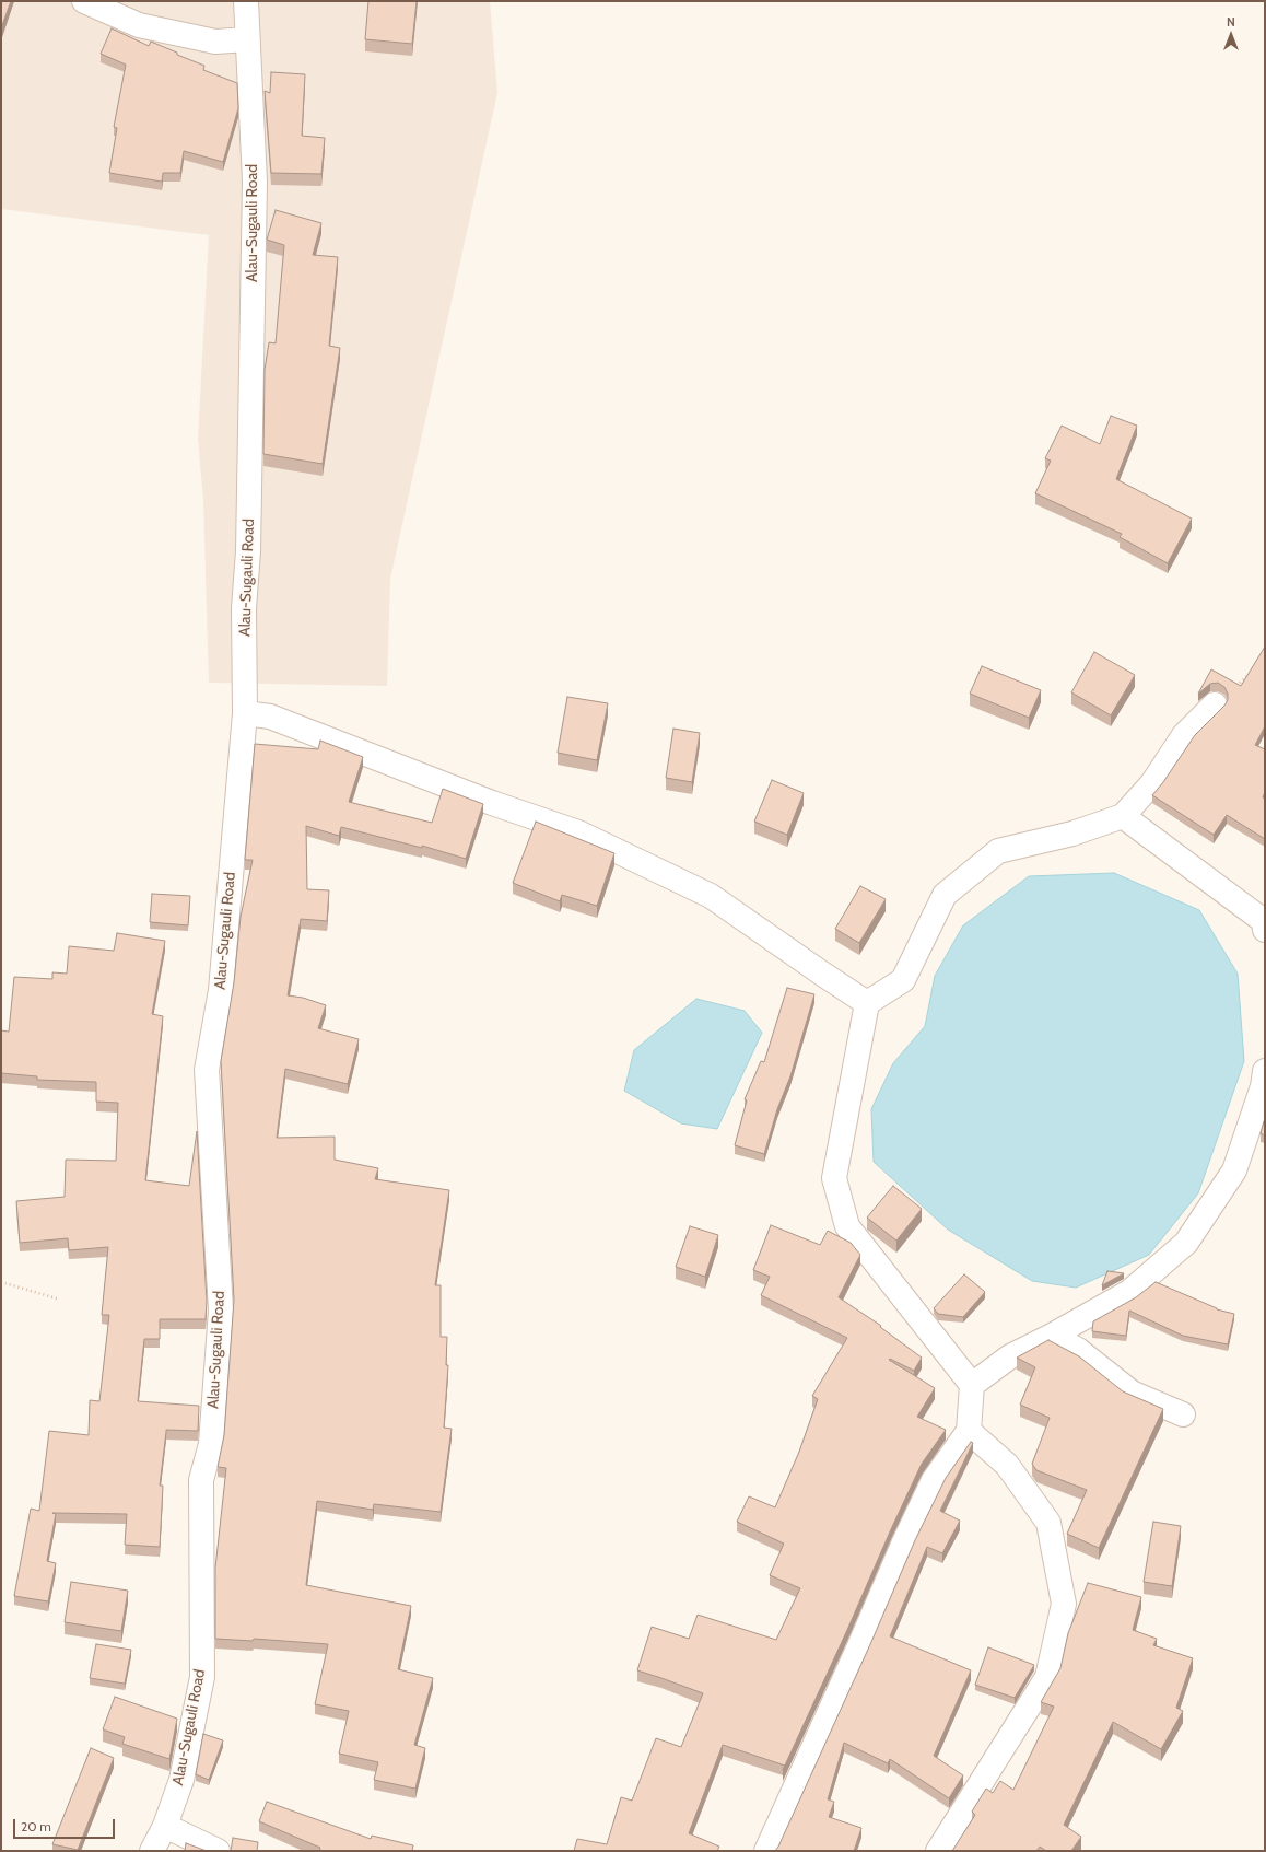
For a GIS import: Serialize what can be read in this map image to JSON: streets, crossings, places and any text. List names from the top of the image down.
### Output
{
  "streets": {
    "street": ["Alau-Sugauli Road"]
  },
  "scale_bar": "20 m",
  "north": "top"
}
